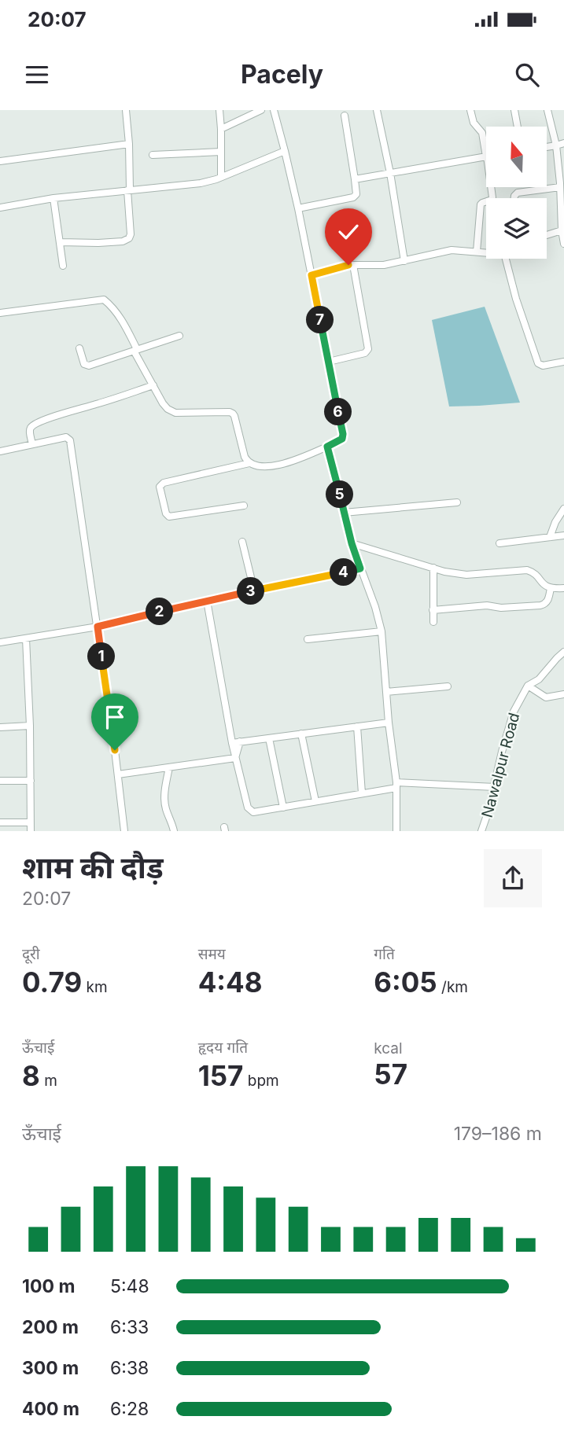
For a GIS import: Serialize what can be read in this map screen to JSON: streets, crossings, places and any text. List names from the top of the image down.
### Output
{
  "streets": {
    "street": ["Nawalpur Road"]
  },
  "north": "top",
  "page": {
    "status": "20:07",
    "header": "Pacely",
    "pins": [
      "7",
      "6",
      "5",
      "4",
      "3",
      "2",
      "1"
    ],
    "heading": ["शाम की दौड़", "20:07"],
    "stats": [
      ["दूरी", "0.79 km"],
      ["समय", "4:48"],
      ["गति", "6:05 /km"],
      ["ऊँचाई", "8 m"],
      ["हृदय गति", "157 bpm"],
      ["kcal", "57"]
    ],
    "chart": ["ऊँचाई", "179–186 m"],
    "list": [
      {
        "name": "100 m",
        "note": "5:48"
      },
      {
        "name": "200 m",
        "note": "6:33"
      },
      {
        "name": "300 m",
        "note": "6:38"
      },
      {
        "name": "400 m",
        "note": "6:28"
      }
    ]
  }
}
